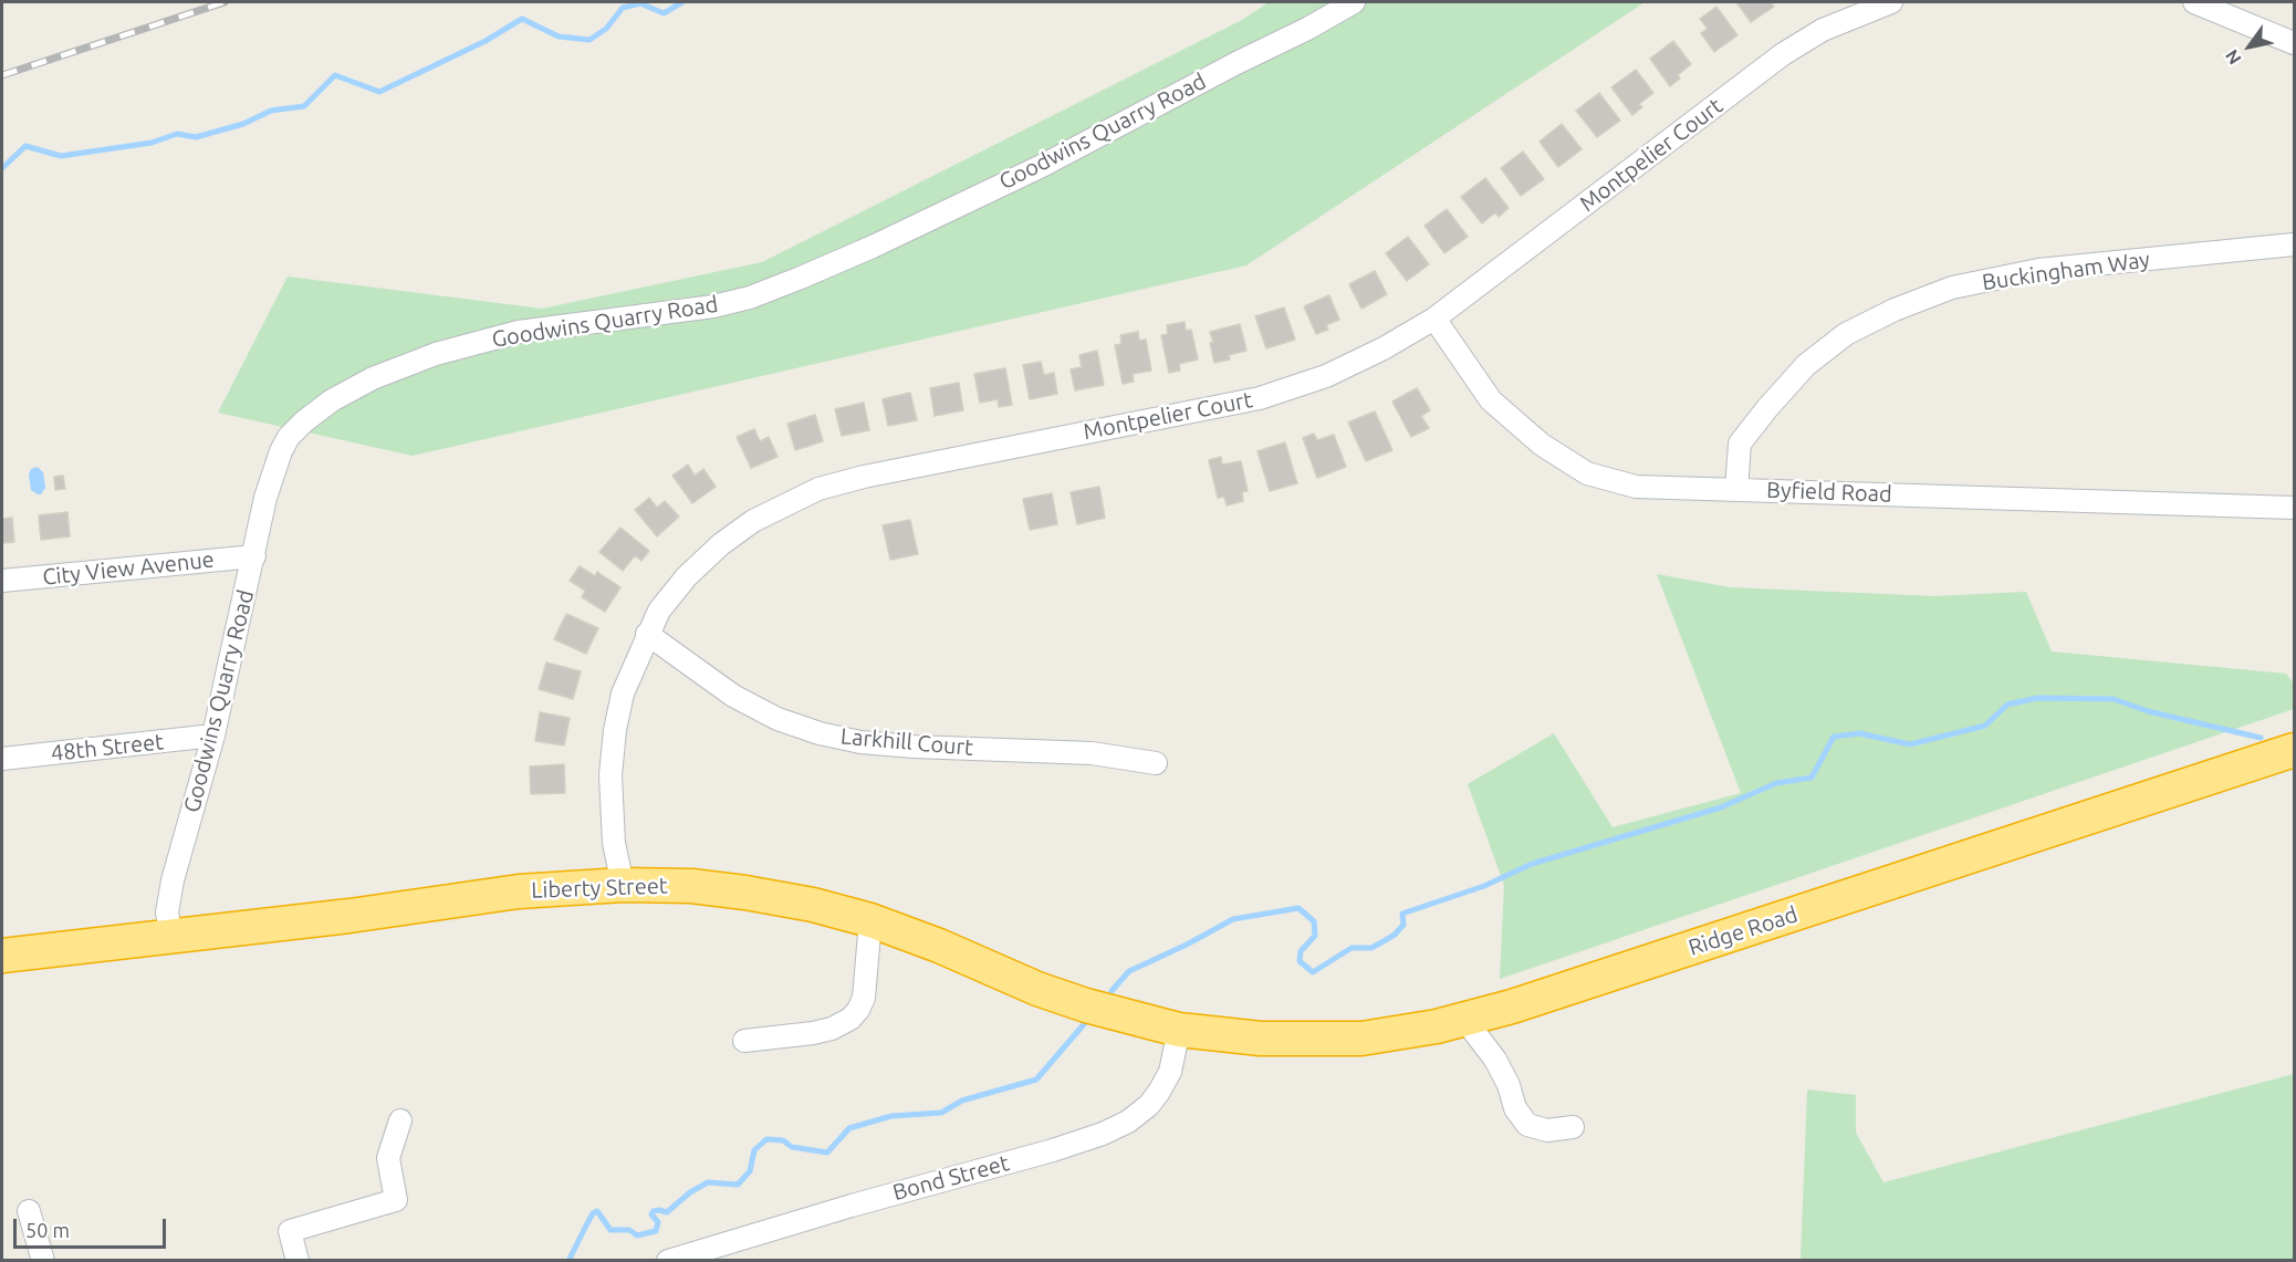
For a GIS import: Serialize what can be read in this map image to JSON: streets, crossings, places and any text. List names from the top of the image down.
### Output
{
  "streets": {
    "highway": ["Liberty Street", "Ridge Road"],
    "street": [
      "Goodwins Quarry Road",
      "Montpelier Court",
      "Buckingham Way",
      "Byfield Road",
      "City View Avenue",
      "Larkhill Court",
      "48th Street",
      "Bond Street"
    ]
  },
  "crossings": [
    ["Goodwins Quarry Road", "City View Avenue"],
    ["Goodwins Quarry Road", "48th Street"],
    ["Goodwins Quarry Road", "Liberty Street"],
    ["Montpelier Court", "Byfield Road"],
    ["Montpelier Court", "Larkhill Court"],
    ["Montpelier Court", "Liberty Street"],
    ["Buckingham Way", "Byfield Road"],
    ["Liberty Street", "Ridge Road"],
    ["Liberty Street", "Bond Street"],
    ["Ridge Road", "Bond Street"]
  ],
  "scale_bar": "50 m",
  "north": "bottom left"
}
